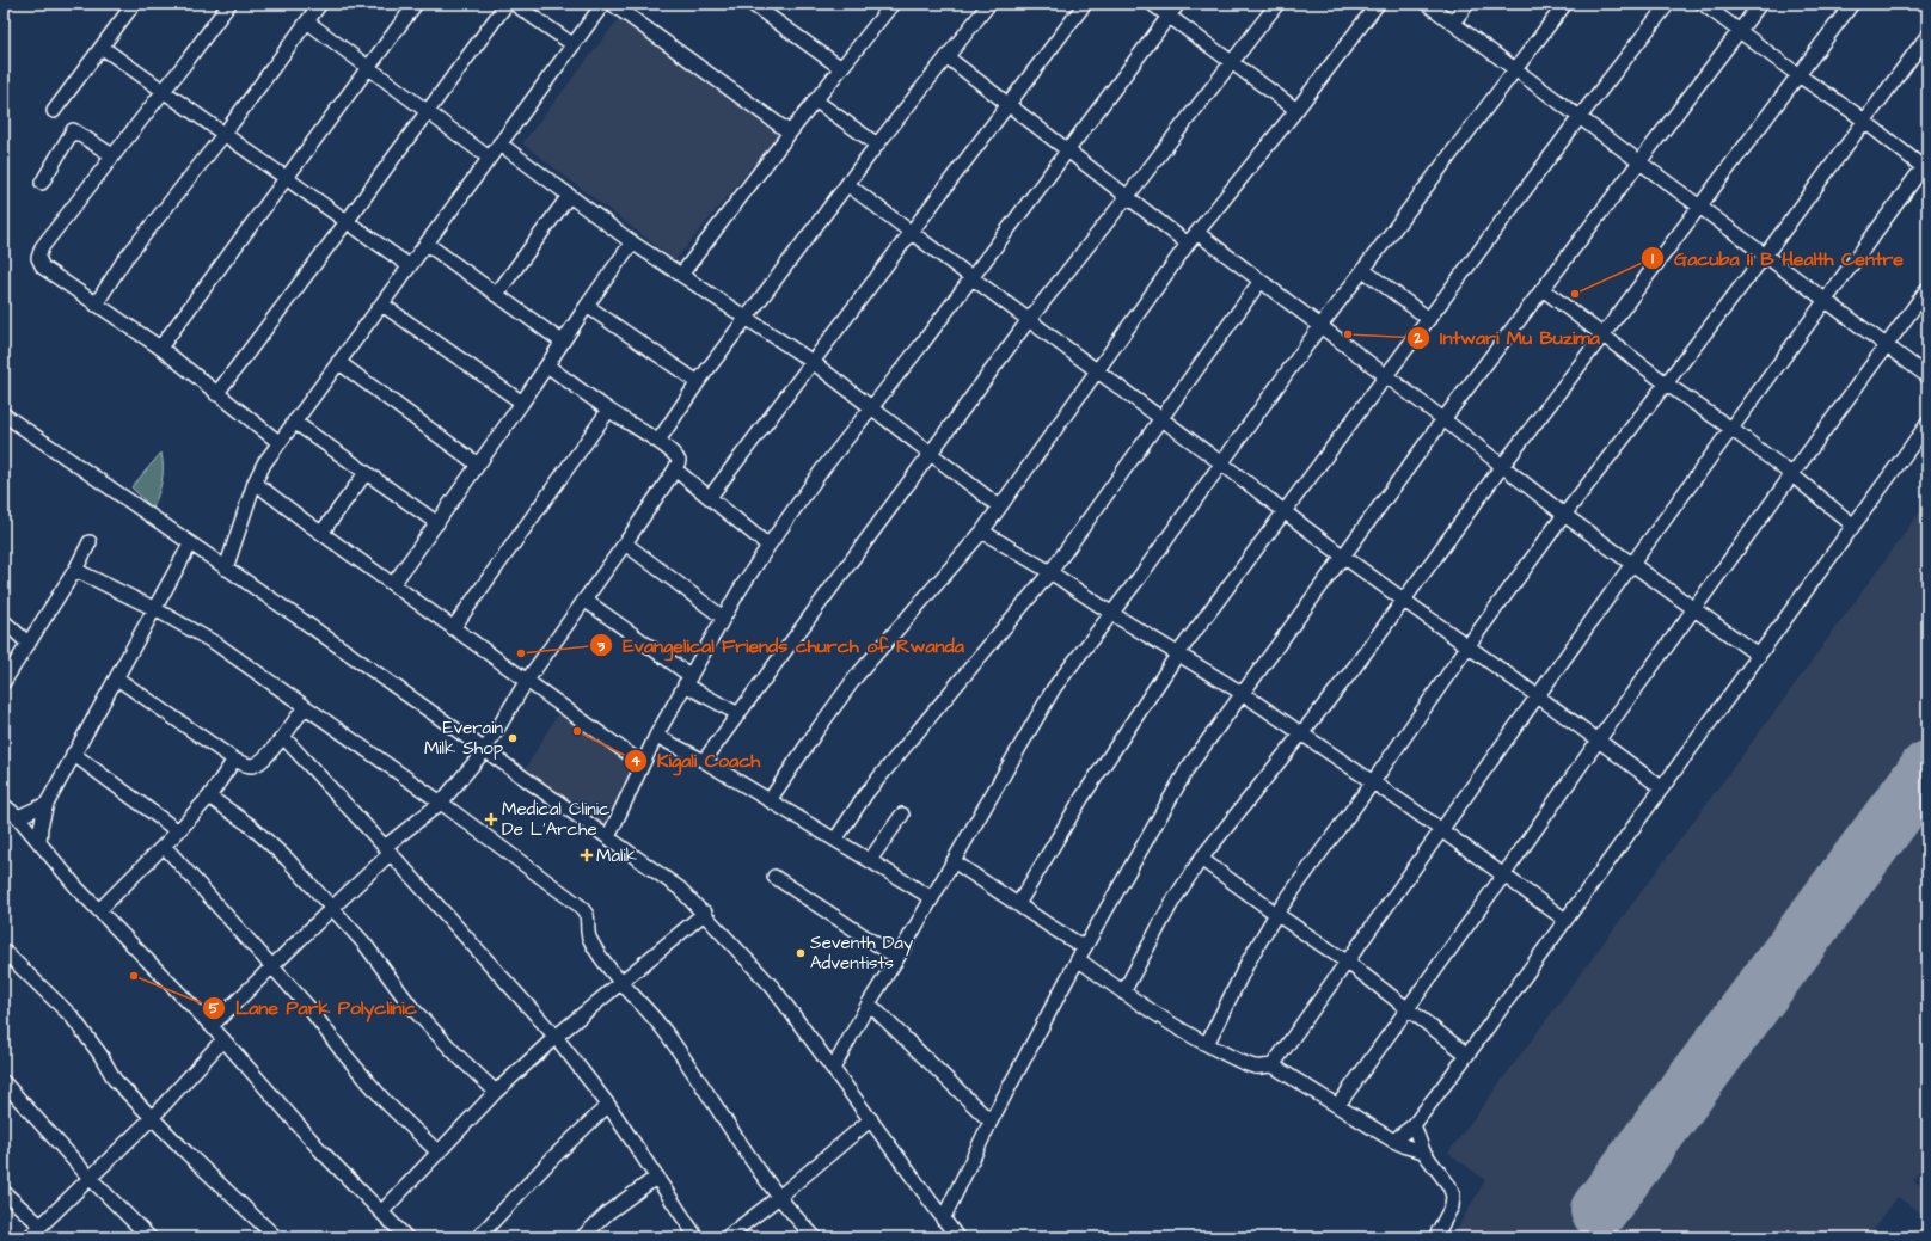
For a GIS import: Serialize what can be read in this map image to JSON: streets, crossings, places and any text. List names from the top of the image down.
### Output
{
  "places": {
    "other": [
      "Gacuba Ii B Health Centre",
      "Intwari Mu Buzima",
      "Evangelical Friends church of Rwanda",
      "Kigali Coach",
      "Everain Milk Shop",
      "Seventh Day Adventists",
      "Lane Park Polyclinic"
    ],
    "health": ["Medical Clinic De L'Arche", "Malik"]
  }
}
